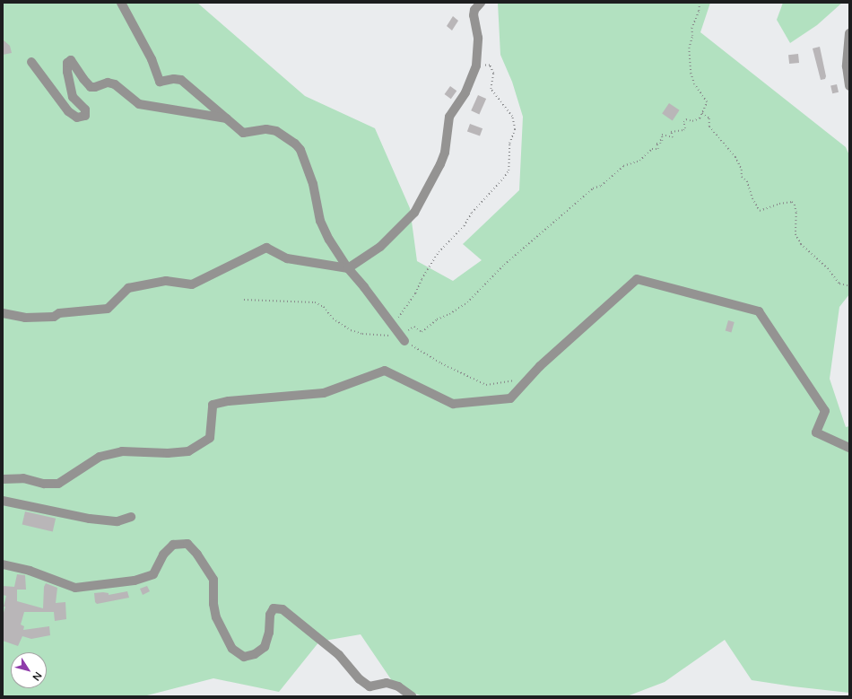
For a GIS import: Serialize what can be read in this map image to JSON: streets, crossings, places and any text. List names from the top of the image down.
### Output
{
  "north": "bottom right"
}
